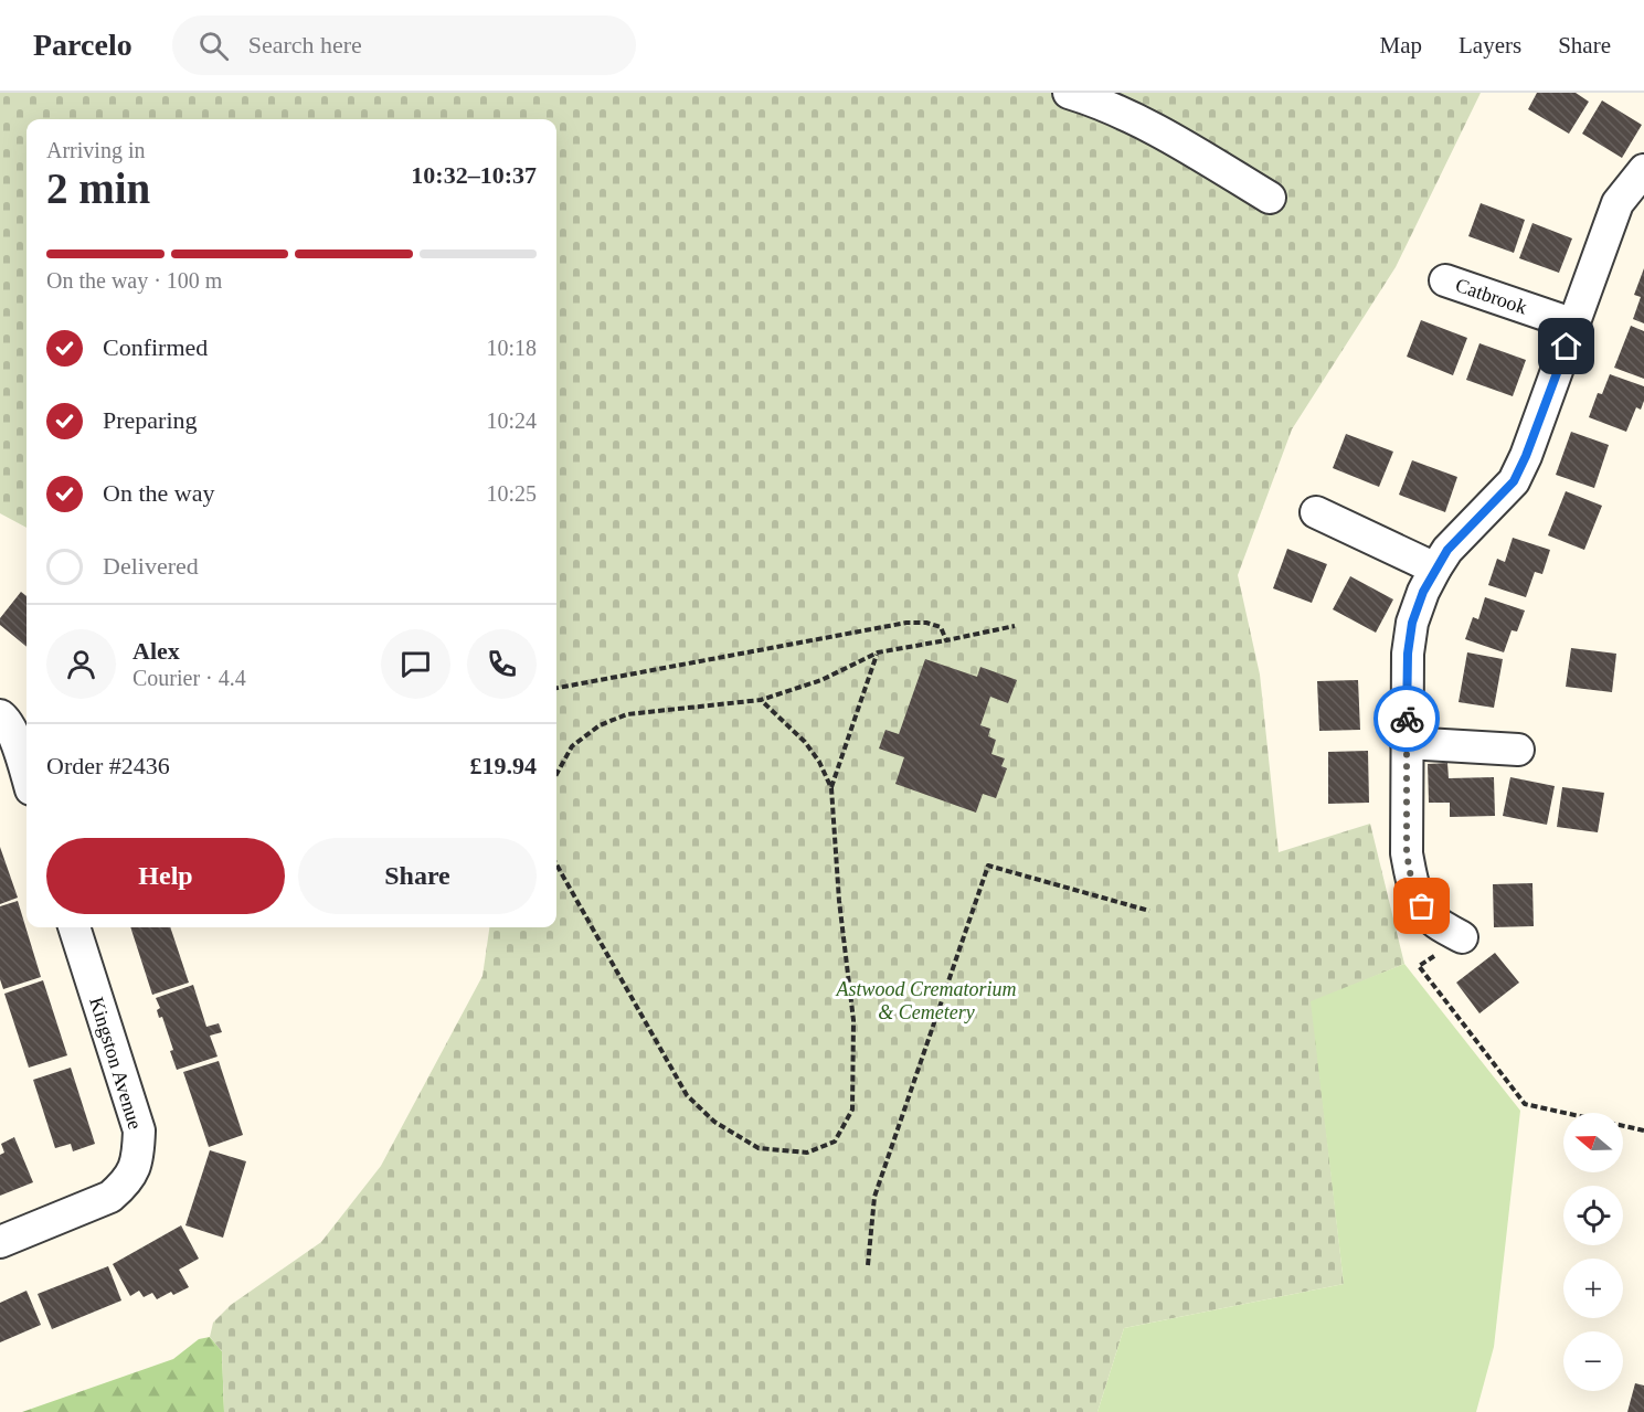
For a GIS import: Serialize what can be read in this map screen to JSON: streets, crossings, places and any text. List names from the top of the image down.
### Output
{
  "streets": {
    "street": ["Catbrook", "Kingston Avenue"]
  },
  "parks": ["Astwood Crematorium & Cemetery"],
  "north": "left",
  "page": {
    "header": "Parcelo",
    "search": "Search here",
    "nav": ["Map", "Layers", "Share"],
    "heading": ["2 min", "Arriving in", "10:32–10:37"],
    "panel": [
      "Alex",
      "Courier · 4.4",
      "Order #2436",
      "£19.94"
    ],
    "bar": "On the way · 100 m",
    "list": [
      ["Confirmed", "10:18"],
      ["Preparing", "10:24"],
      ["On the way", "10:25"],
      "Delivered"
    ],
    "buttons": ["Help", "Share"],
    "map_buttons": ["+", "−"]
  }
}
